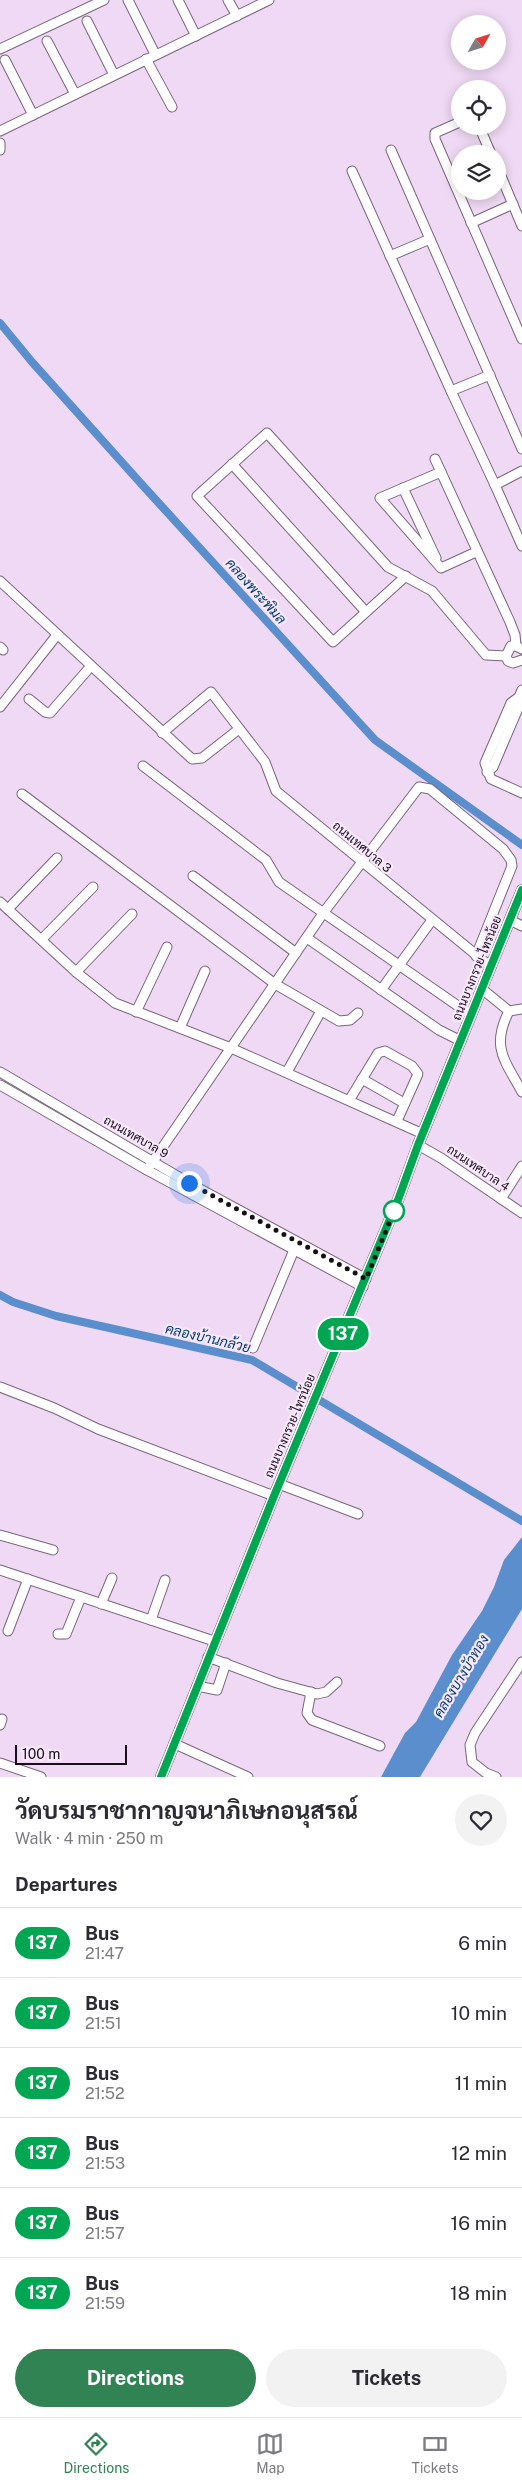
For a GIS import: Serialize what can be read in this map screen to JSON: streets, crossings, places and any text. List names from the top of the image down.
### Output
{
  "streets": {
    "main road": ["ถนนบางกรวย-ไทรน้อย"],
    "street": ["ถนนเทศบาล 3", "ถนนเทศบาล 9", "ถนนเทศบาล 4"]
  },
  "crossings": [
    ["ถนนเทศบาล 3", "ถนนบางกรวย-ไทรน้อย"],
    ["ถนนบางกรวย-ไทรน้อย", "ถนนเทศบาล 9"],
    ["ถนนบางกรวย-ไทรน้อย", "ถนนเทศบาล 4"]
  ],
  "water": ["คลองพระพิมล", "คลองบ้านกล้วย", "คลองบางบัวทอง"],
  "lines": ["bus line 137"],
  "scale_bar": "100 m",
  "north": "top right",
  "page": {
    "on_map": "137",
    "scale": "100 m",
    "heading": [
      ["วัดบรมราชากาญจนาภิเษกอนุสรณ์", "Walk · 4 min · 250 m"],
      "Departures"
    ],
    "list": [
      {
        "mark": "137",
        "name": "Bus",
        "note": "21:47",
        "value": "6 min"
      },
      {
        "mark": "137",
        "name": "Bus",
        "note": "21:51",
        "value": "10 min"
      },
      {
        "mark": "137",
        "name": "Bus",
        "note": "21:52",
        "value": "11 min"
      },
      {
        "mark": "137",
        "name": "Bus",
        "note": "21:53",
        "value": "12 min"
      },
      {
        "mark": "137",
        "name": "Bus",
        "note": "21:57",
        "value": "16 min"
      },
      {
        "mark": "137",
        "name": "Bus",
        "note": "21:59",
        "value": "18 min"
      }
    ],
    "buttons": ["Directions", "Tickets"],
    "tabs": ["Directions", "Map", "Tickets"]
  }
}
